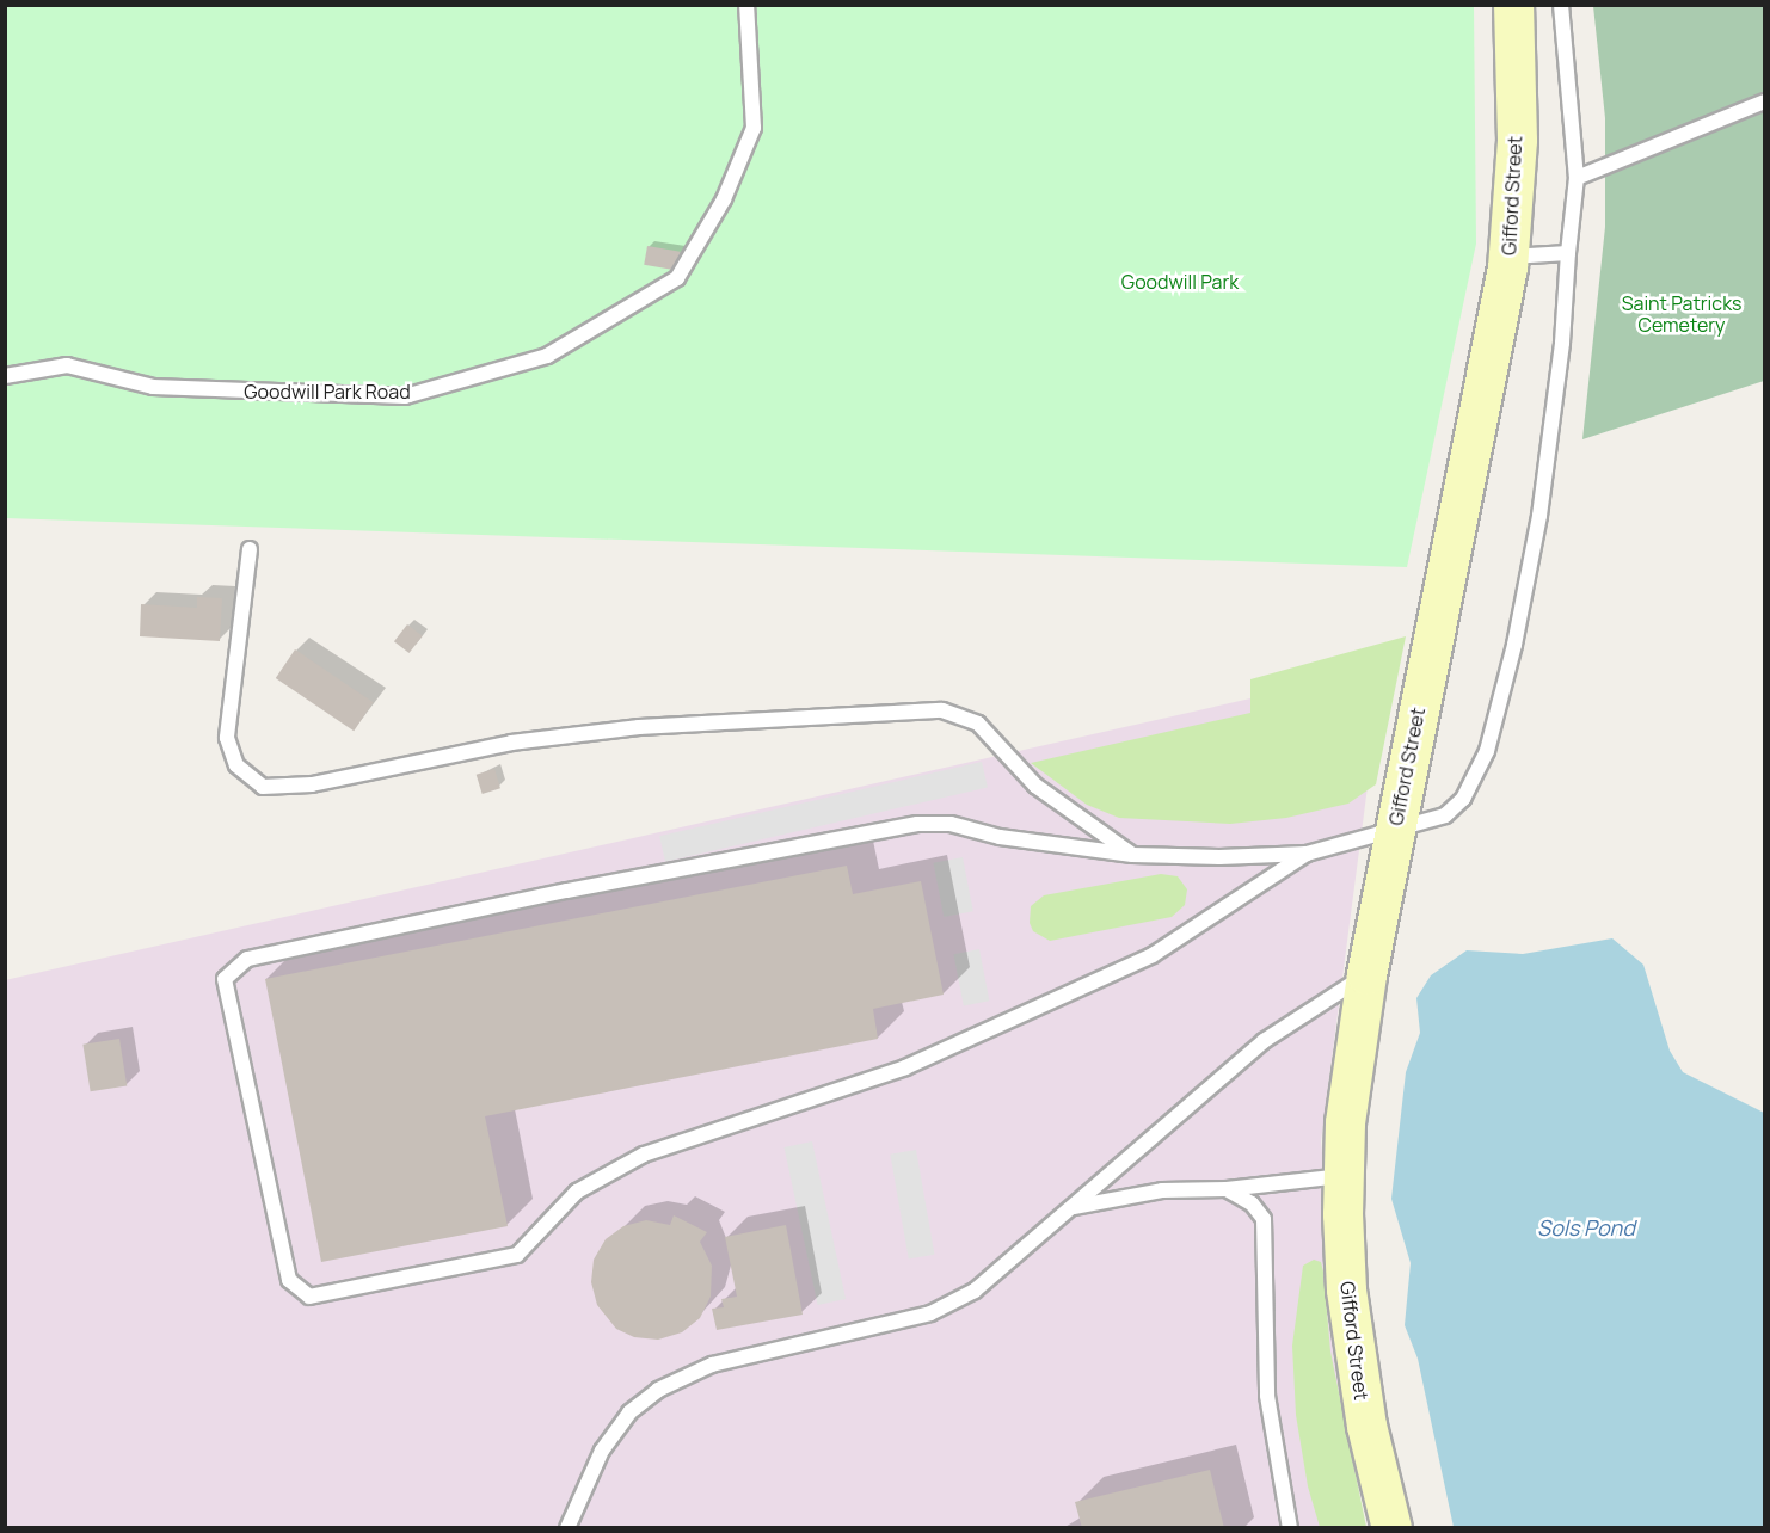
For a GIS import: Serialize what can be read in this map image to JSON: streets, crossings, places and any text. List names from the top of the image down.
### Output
{
  "streets": {
    "main road": ["Gifford Street"],
    "lane": ["Goodwill Park Road"]
  },
  "water": ["Sols Pond"],
  "parks": ["Goodwill Park", "Saint Patricks Cemetery"]
}
